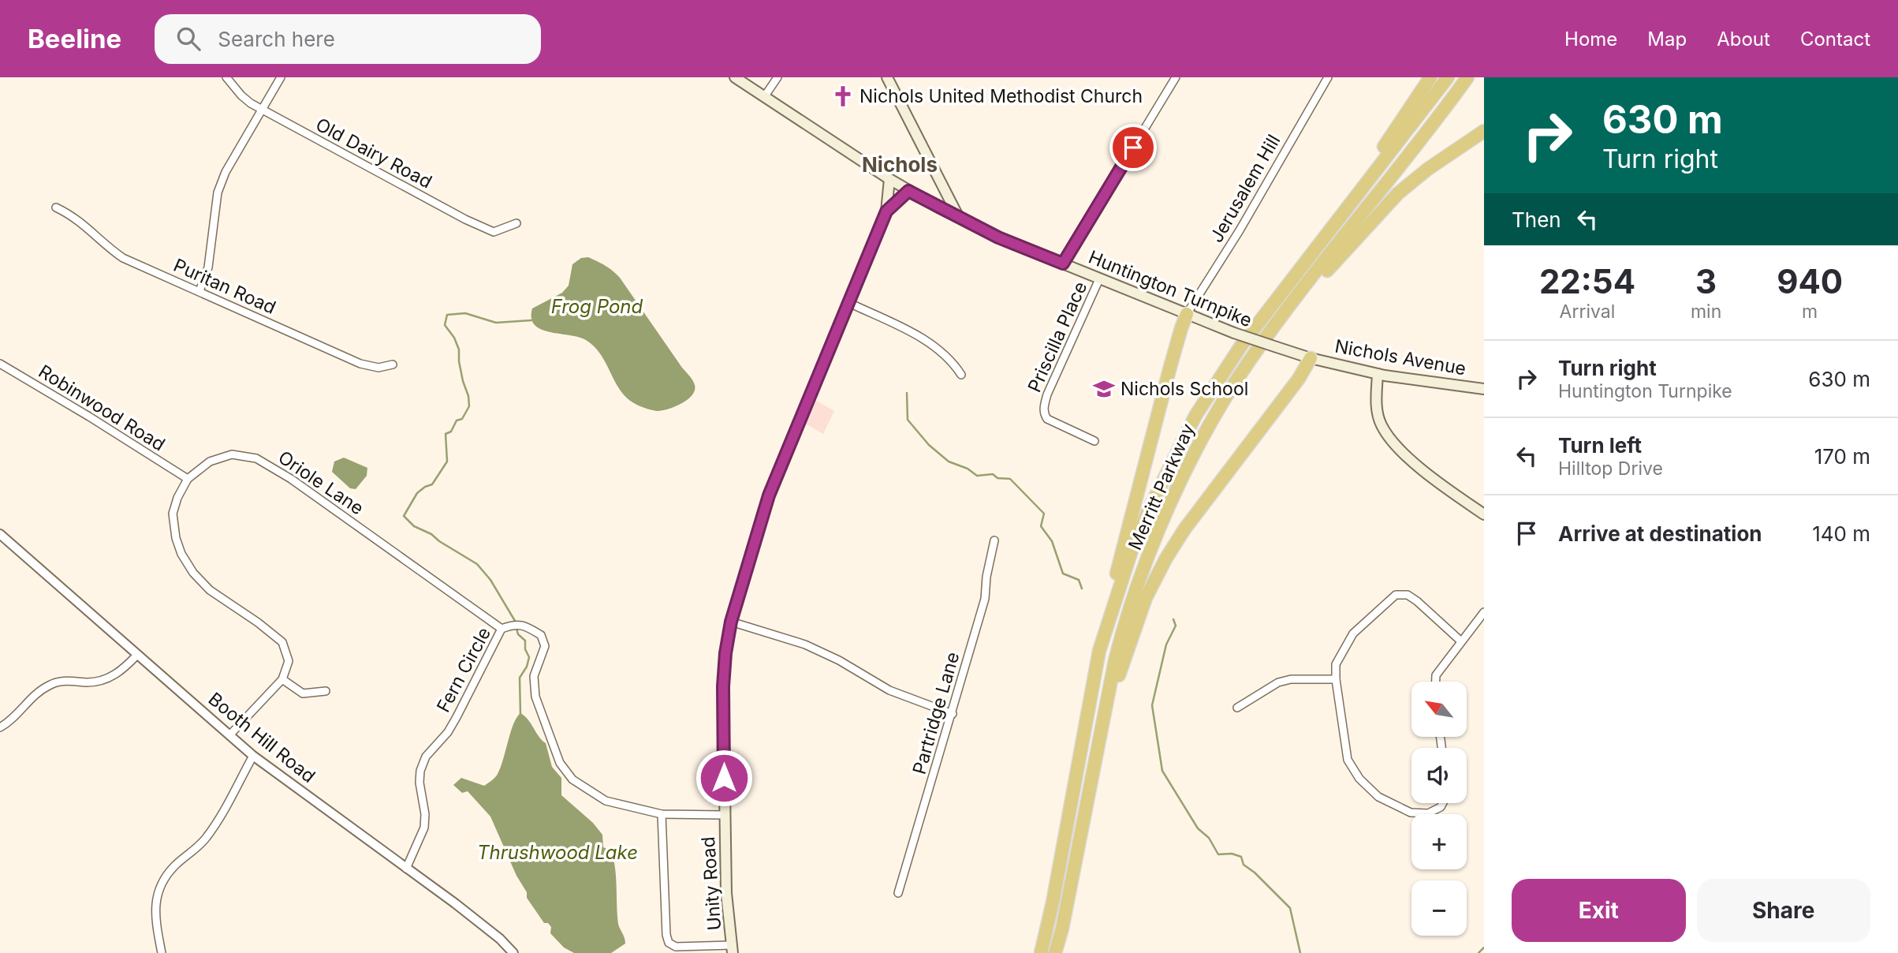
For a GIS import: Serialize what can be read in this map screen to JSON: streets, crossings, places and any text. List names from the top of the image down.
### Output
{
  "streets": {
    "highway": ["Merritt Parkway"],
    "main road": ["Huntington Turnpike", "Nichols Avenue", "Unity Road"],
    "street": [
      "Old Dairy Road",
      "Jerusalem Hill",
      "Puritan Road",
      "Priscilla Place",
      "Robinwood Road",
      "Oriole Lane",
      "Fern Circle",
      "Partridge Lane",
      "Booth Hill Road"
    ]
  },
  "crossings": [
    ["Jerusalem Hill", "Huntington Turnpike"],
    ["Huntington Turnpike", "Priscilla Place"],
    ["Huntington Turnpike", "Nichols Avenue"],
    ["Huntington Turnpike", "Unity Road"],
    ["Robinwood Road", "Oriole Lane"],
    ["Oriole Lane", "Fern Circle"],
    ["Fern Circle", "Booth Hill Road"],
    ["Fern Circle", "Unity Road"]
  ],
  "districts": ["Nichols"],
  "water": ["Frog Pond", "Thrushwood Lake"],
  "places": {
    "church": ["Nichols United Methodist Church"],
    "school or university": ["Nichols School"]
  },
  "north": "top left",
  "page": {
    "header": "Beeline",
    "search": "Search here",
    "nav": [
      "Home",
      "Map",
      "About",
      "Contact"
    ],
    "turn": ["630 m", "Turn right"],
    "then": "Then",
    "eta": [
      "22:54",
      "Arrival",
      "3",
      "min",
      "940",
      "m"
    ],
    "list": [
      {
        "name": "Turn right",
        "note": "Huntington Turnpike",
        "value": "630 m"
      },
      {
        "name": "Turn left",
        "note": "Hilltop Drive",
        "value": "170 m"
      },
      {
        "name": "Arrive at destination",
        "value": "140 m"
      }
    ],
    "map_buttons": ["+", "−"],
    "buttons": ["Exit", "Share"]
  }
}
